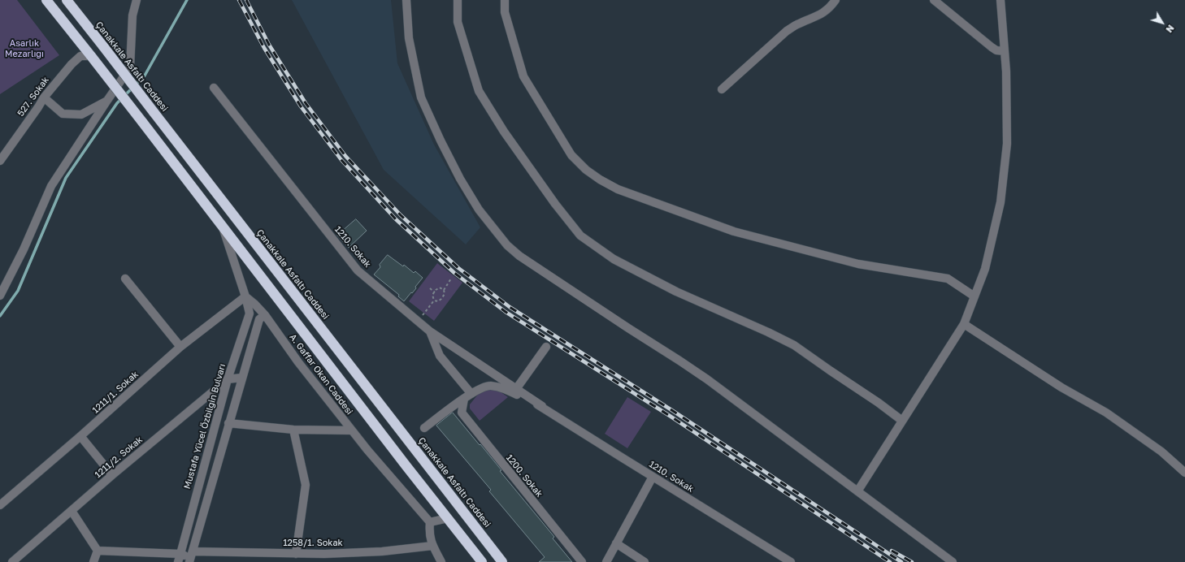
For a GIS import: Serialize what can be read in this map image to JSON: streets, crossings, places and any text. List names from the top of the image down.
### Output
{
  "streets": {
    "highway": ["Çanakkale Asfaltı Caddesi"],
    "street": [
      "527. Sokak",
      "1210. Sokak",
      "A. Gaffar Okan Caddesi",
      "1211/1. Sokak",
      "Mustafa Yücel Özbilgin Bulvarı",
      "1211/2. Sokak",
      "1200. Sokak",
      "1258/1. Sokak"
    ]
  },
  "crossings": [
    ["1210. Sokak", "1200. Sokak"],
    ["A. Gaffar Okan Caddesi", "1211/1. Sokak"],
    ["Mustafa Yücel Özbilgin Bulvarı", "1211/2. Sokak"]
  ],
  "parks": ["Asarlık Mezarlığı"],
  "north": "bottom right"
}
